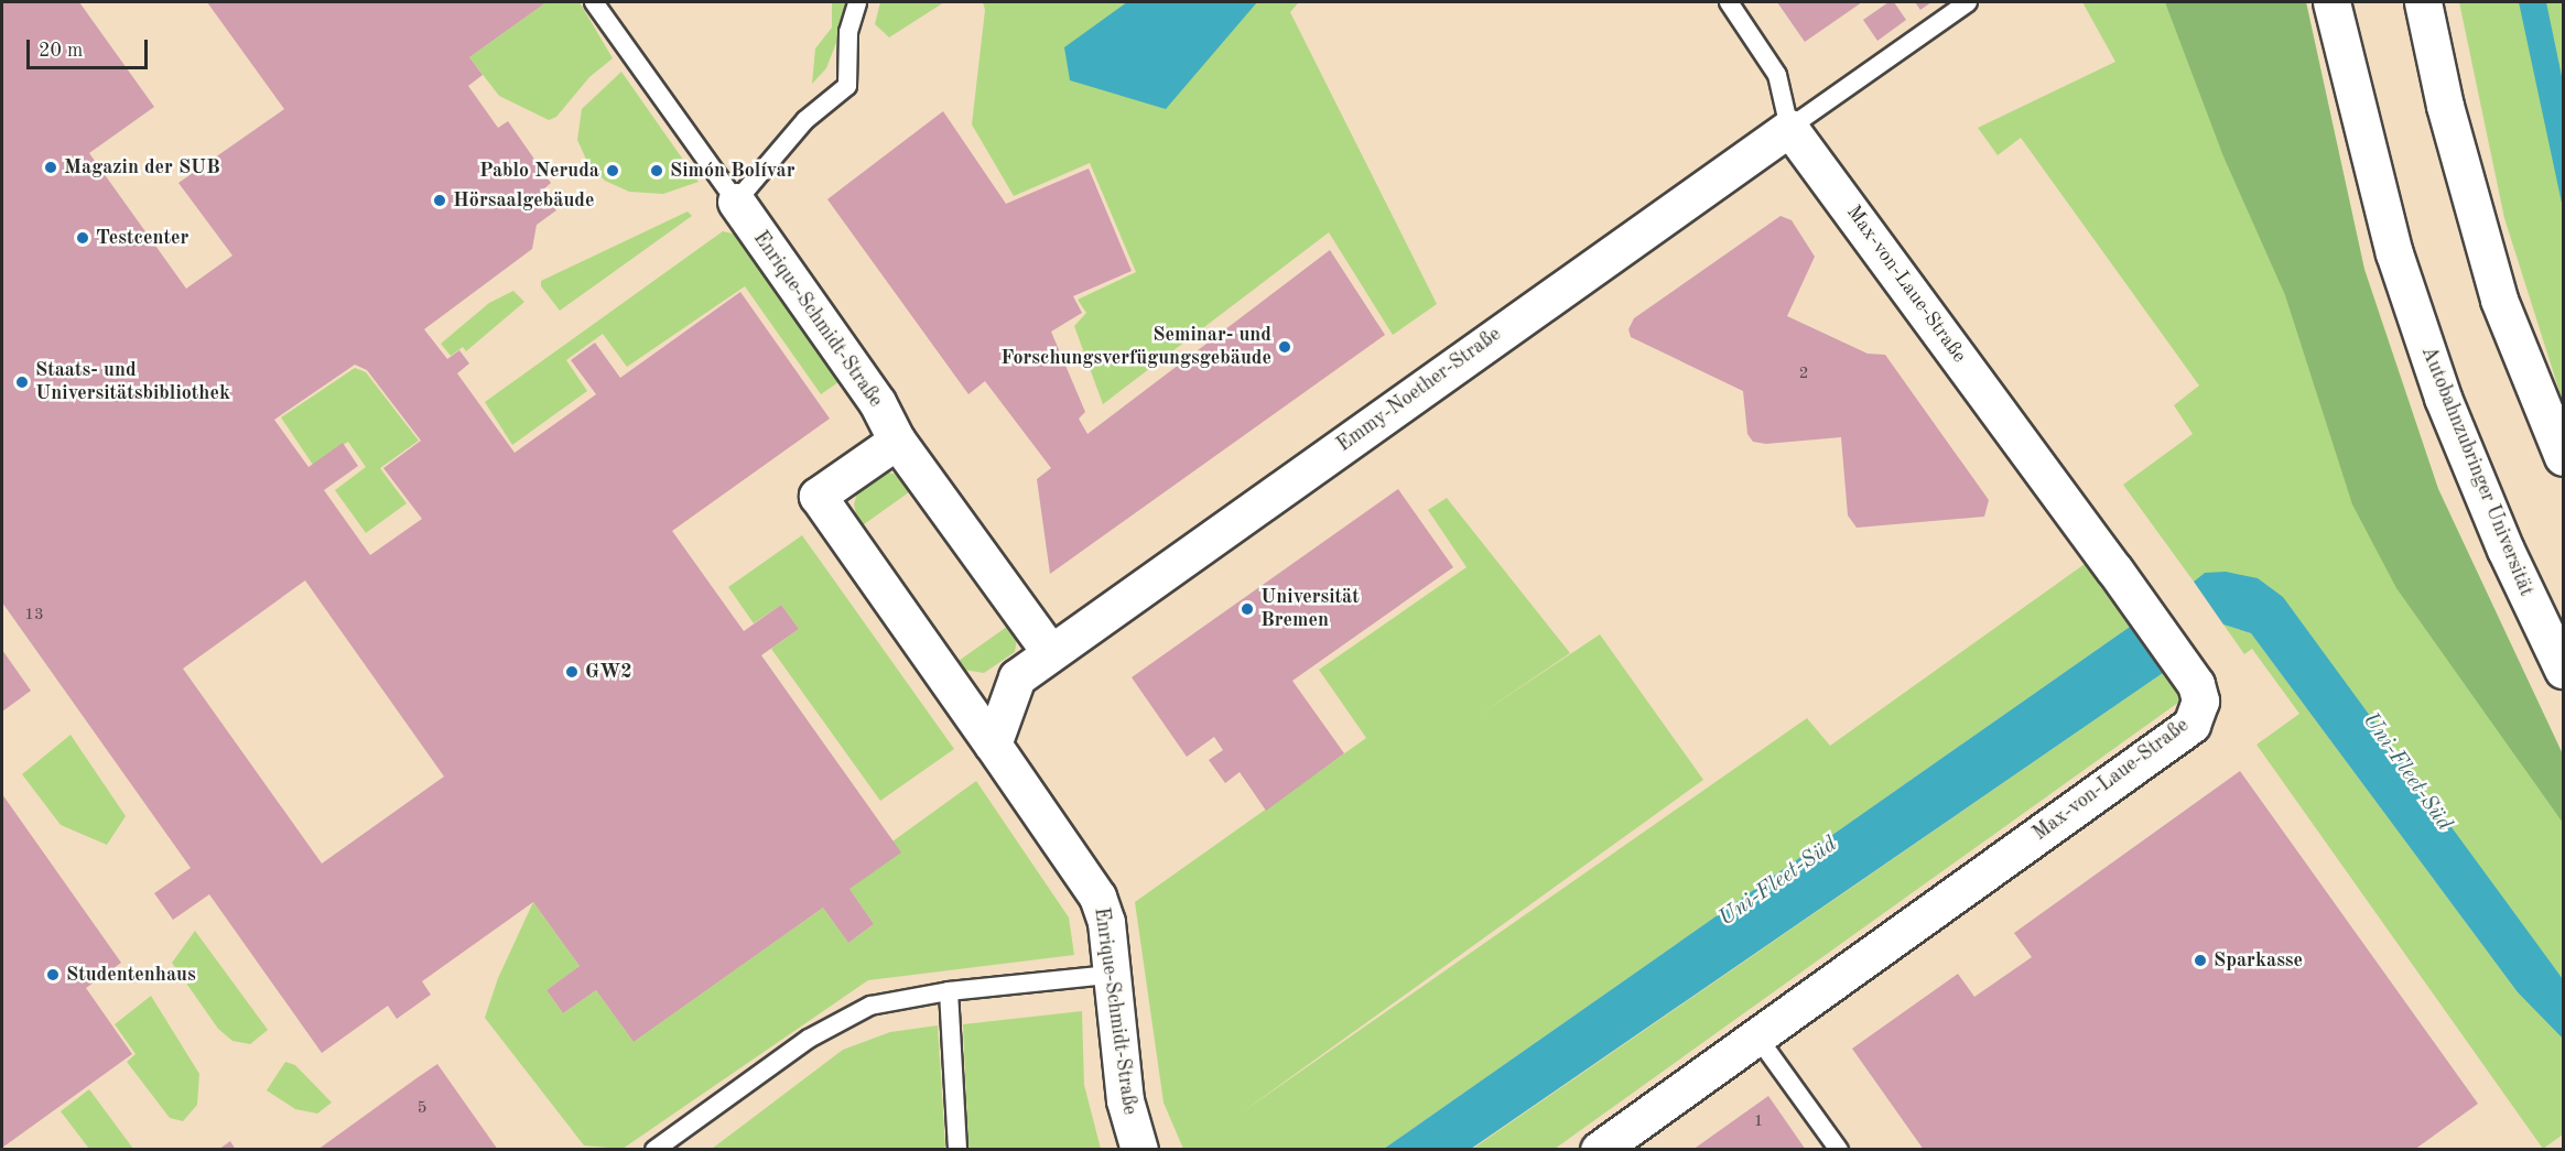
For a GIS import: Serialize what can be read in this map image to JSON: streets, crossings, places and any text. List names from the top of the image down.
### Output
{
  "streets": {
    "street": [
      "Max-von-Laue-Straße",
      "Enrique-Schmidt-Straße",
      "Emmy-Noether-Straße",
      "Autobahnzubringer Universität"
    ]
  },
  "crossings": [
    ["Max-von-Laue-Straße", "Emmy-Noether-Straße"],
    ["Enrique-Schmidt-Straße", "Emmy-Noether-Straße"]
  ],
  "water": ["Uni-Fleet-Süd"],
  "places": [
    "Magazin der SUB",
    "Pablo Neruda",
    "Simón Bolívar",
    "Hörsaalgebäude",
    "Testcenter",
    "Seminar- und Forschungsverfügungsgebäude",
    "Staats- und Universitätsbibliothek",
    "Universität Bremen",
    "GW2",
    "Sparkasse",
    "Studentenhaus"
  ],
  "house_numbers": [
    "2",
    "13",
    "5",
    "1"
  ],
  "scale_bar": "20 m"
}
